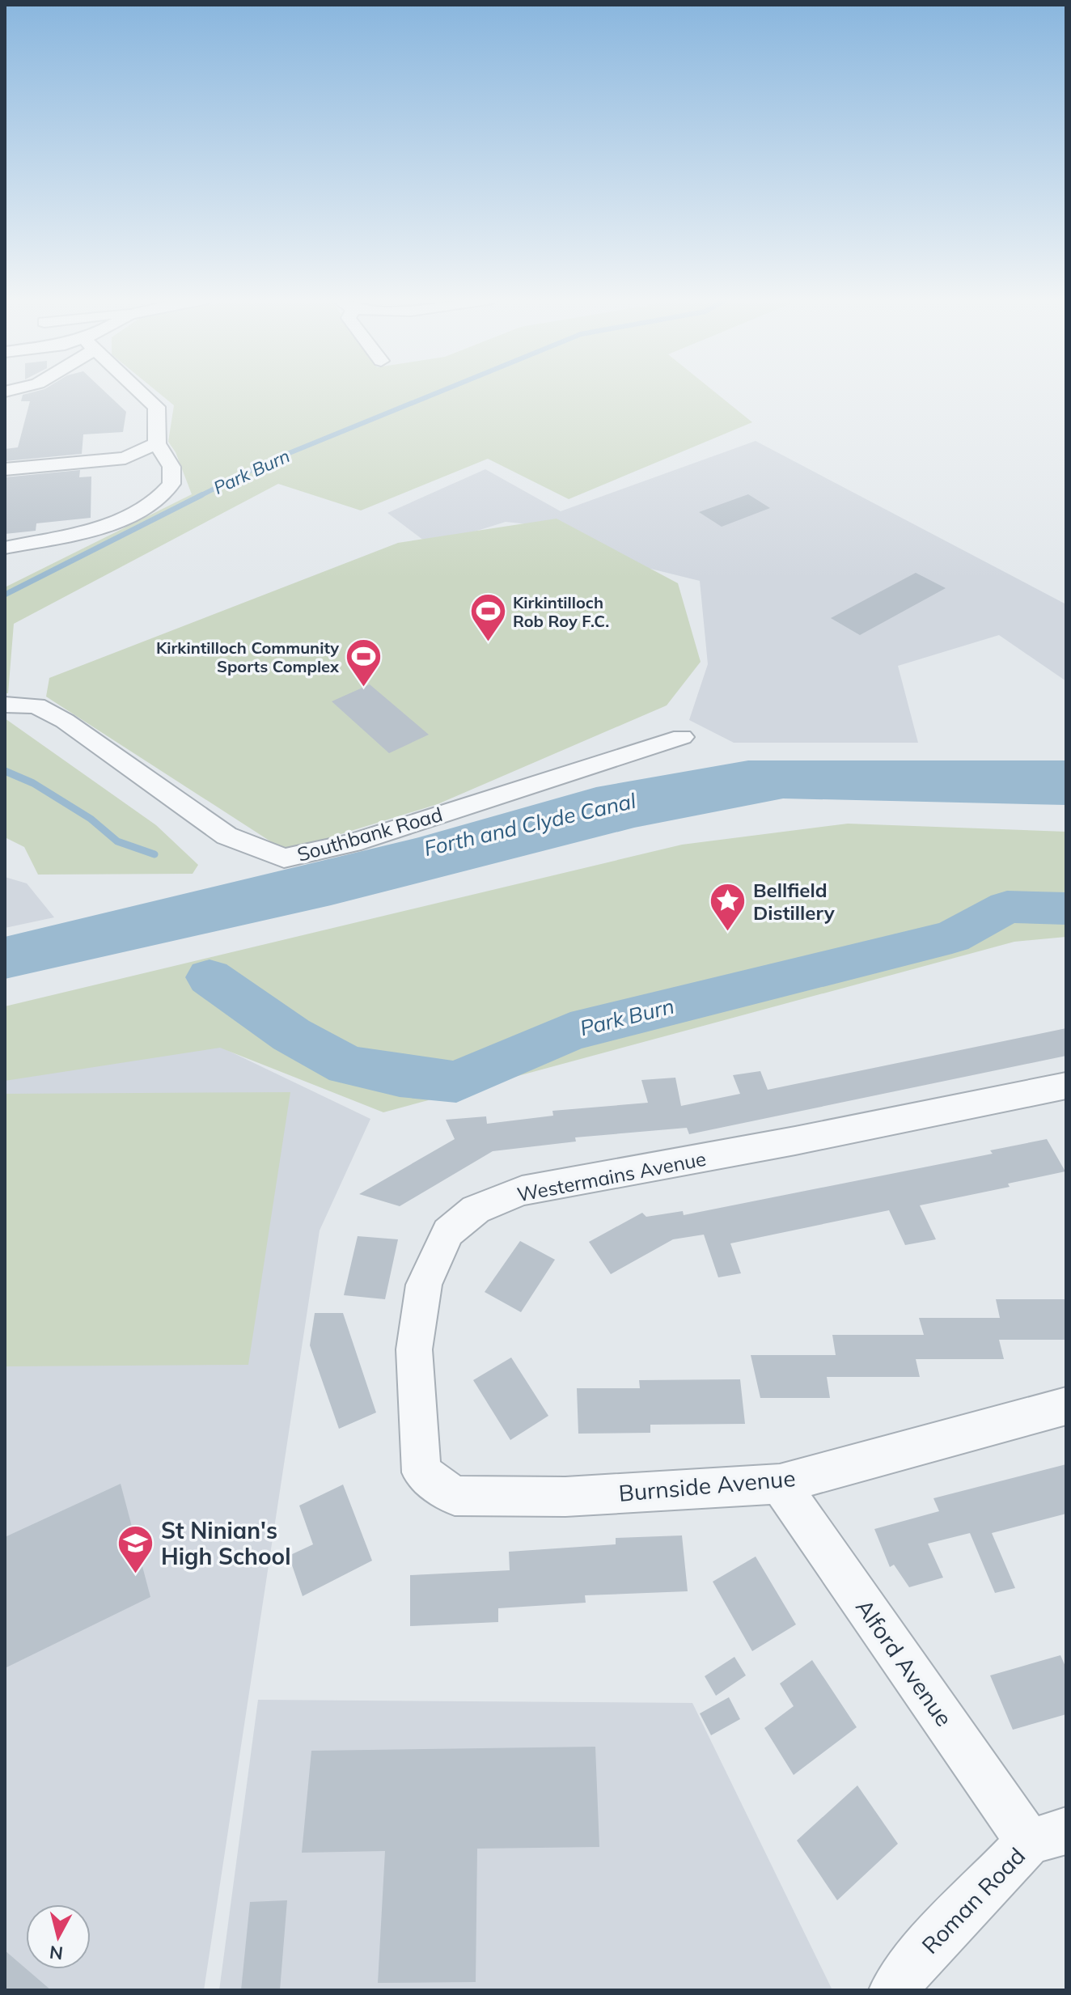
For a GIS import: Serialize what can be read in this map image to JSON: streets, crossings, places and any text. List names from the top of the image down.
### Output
{
  "streets": {
    "street": [
      "Southbank Road",
      "Westermains Avenue",
      "Burnside Avenue",
      "Alford Avenue",
      "Roman Road"
    ]
  },
  "crossings": [
    ["Westermains Avenue", "Burnside Avenue"],
    ["Burnside Avenue", "Alford Avenue"],
    ["Alford Avenue", "Roman Road"]
  ],
  "water": ["Park Burn", "Forth and Clyde Canal"],
  "places": {
    "sports": ["Kirkintilloch Rob Roy F.C.", "Kirkintilloch Community Sports Complex"],
    "place": ["Bellfield Distillery"],
    "school or university": ["St Ninian's High School"]
  },
  "north": "bottom"
}
